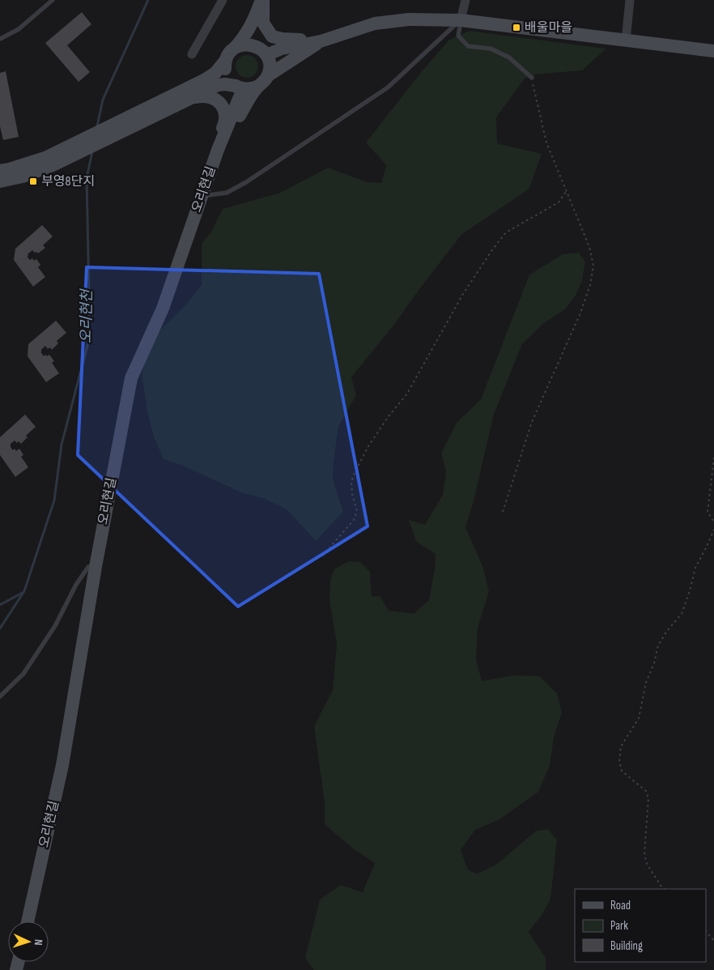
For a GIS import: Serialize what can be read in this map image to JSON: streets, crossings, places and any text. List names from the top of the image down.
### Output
{
  "streets": {
    "street": ["오리현길"]
  },
  "water": ["오리현천"],
  "places": {
    "transit": ["배울마을", "부영8단지"]
  },
  "legend": ["Road", "Park", "Building"],
  "north": "right"
}
